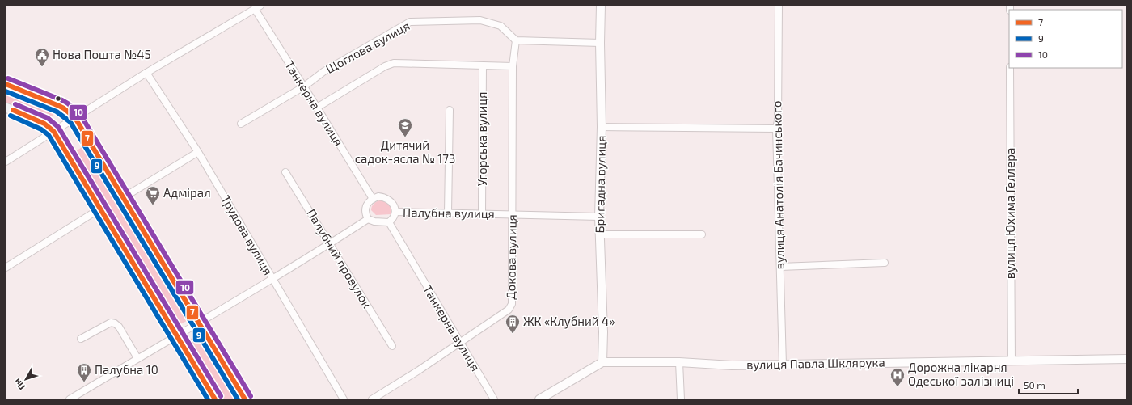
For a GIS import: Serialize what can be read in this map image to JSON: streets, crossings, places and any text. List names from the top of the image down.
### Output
{
  "streets": {
    "street": [
      "Щоглова вулиця",
      "Танкерна вулиця",
      "Угорська вулиця",
      "Бригадна вулиця",
      "вулиця Анатолія Бачинського",
      "Палубна вулиця",
      "вулиця Юхима Геллера",
      "Трудова вулиця",
      "Докова вулиця",
      "Палубний провулок",
      "вулиця Павла Шклярука"
    ]
  },
  "crossings": [
    ["Щоглова вулиця", "Танкерна вулиця"],
    ["Щоглова вулиця", "Докова вулиця"],
    ["Танкерна вулиця", "Палубна вулиця"],
    ["Танкерна вулиця", "Докова вулиця"],
    ["Угорська вулиця", "Палубна вулиця"],
    ["Бригадна вулиця", "Палубна вулиця"],
    ["Бригадна вулиця", "вулиця Павла Шклярука"],
    ["вулиця Анатолія Бачинського", "вулиця Павла Шклярука"],
    ["Палубна вулиця", "Докова вулиця"],
    ["вулиця Юхима Геллера", "вулиця Павла Шклярука"]
  ],
  "places": {
    "public building": ["Нова Пошта №45"],
    "school or university": ["Дитячий садок-ясла № 173"],
    "supermarket": ["Адмірал"],
    "building": ["ЖК «Клубний 4»", "Палубна 10"],
    "hospital": ["Дорожна лікарня Одеської залізниці"]
  },
  "lines": ["transit line 10", "transit line 7", "transit line 9"],
  "legend": ["7", "9", "10"],
  "scale_bar": "50 m",
  "north": "bottom left"
}
